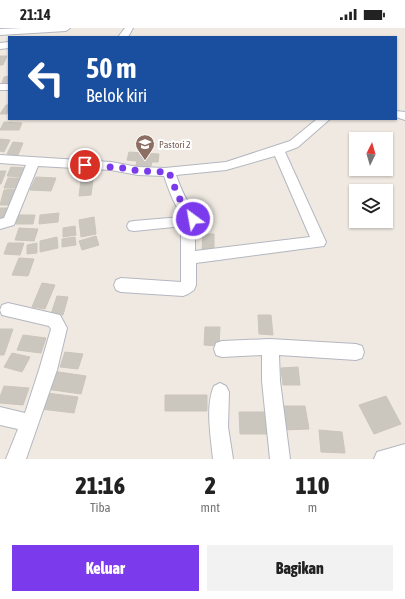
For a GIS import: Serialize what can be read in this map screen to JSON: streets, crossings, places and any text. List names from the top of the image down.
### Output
{
  "places": {
    "school or university": ["Pastori 2"]
  },
  "north": "top",
  "page": {
    "status": "21:14",
    "turn": ["50 m", "Belok kiri"],
    "eta": [
      "21:16",
      "Tiba",
      "2",
      "mnt",
      "110",
      "m"
    ],
    "buttons": ["Keluar", "Bagikan"]
  }
}
